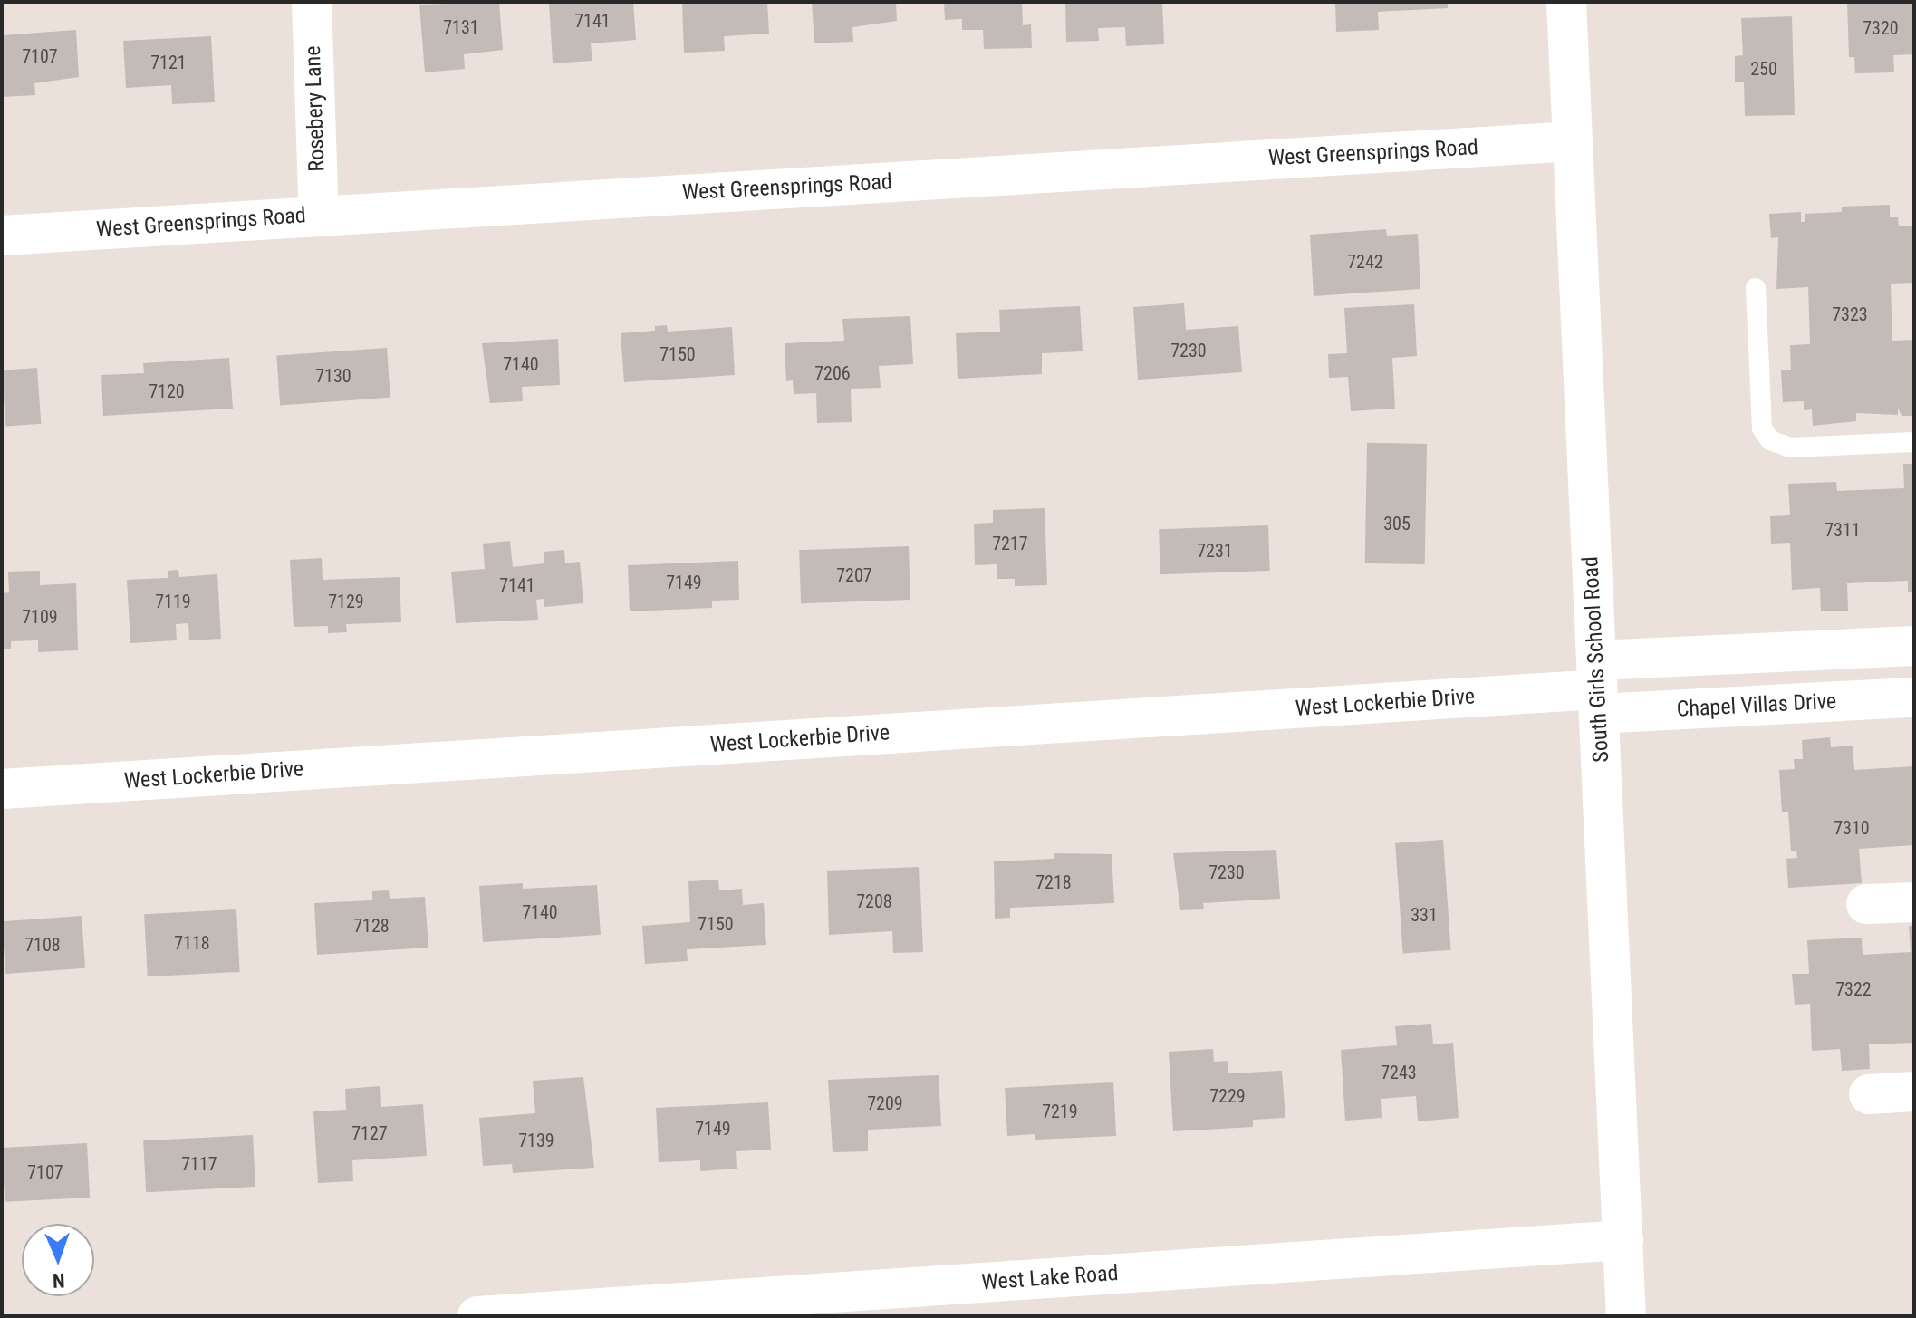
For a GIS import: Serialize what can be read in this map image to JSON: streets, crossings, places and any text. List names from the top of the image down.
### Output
{
  "streets": {
    "street": [
      "Rosebery Lane",
      "West Greensprings Road",
      "South Girls School Road",
      "West Lockerbie Drive",
      "Chapel Villas Drive",
      "West Lake Road"
    ]
  },
  "crossings": [
    ["Rosebery Lane", "West Greensprings Road"],
    ["West Greensprings Road", "South Girls School Road"],
    ["South Girls School Road", "West Lockerbie Drive"],
    ["South Girls School Road", "Chapel Villas Drive"],
    ["South Girls School Road", "West Lake Road"],
    ["West Lockerbie Drive", "Chapel Villas Drive"]
  ],
  "house_numbers": [
    "7141",
    "7131",
    "7320",
    "7107",
    "7121",
    "250",
    "7242",
    "7323",
    "7230",
    "7150",
    "7140",
    "7206",
    "7130",
    "7120",
    "305",
    "7311",
    "7217",
    "7231",
    "7207",
    "7149",
    "7141",
    "7119",
    "7129",
    "7109",
    "7310",
    "7230",
    "7218",
    "7208",
    "7140",
    "331",
    "7150",
    "7128",
    "7118",
    "7108",
    "7322",
    "7243",
    "7229",
    "7209",
    "7219",
    "7149",
    "7127",
    "7139",
    "7117",
    "7107"
  ],
  "north": "bottom"
}
